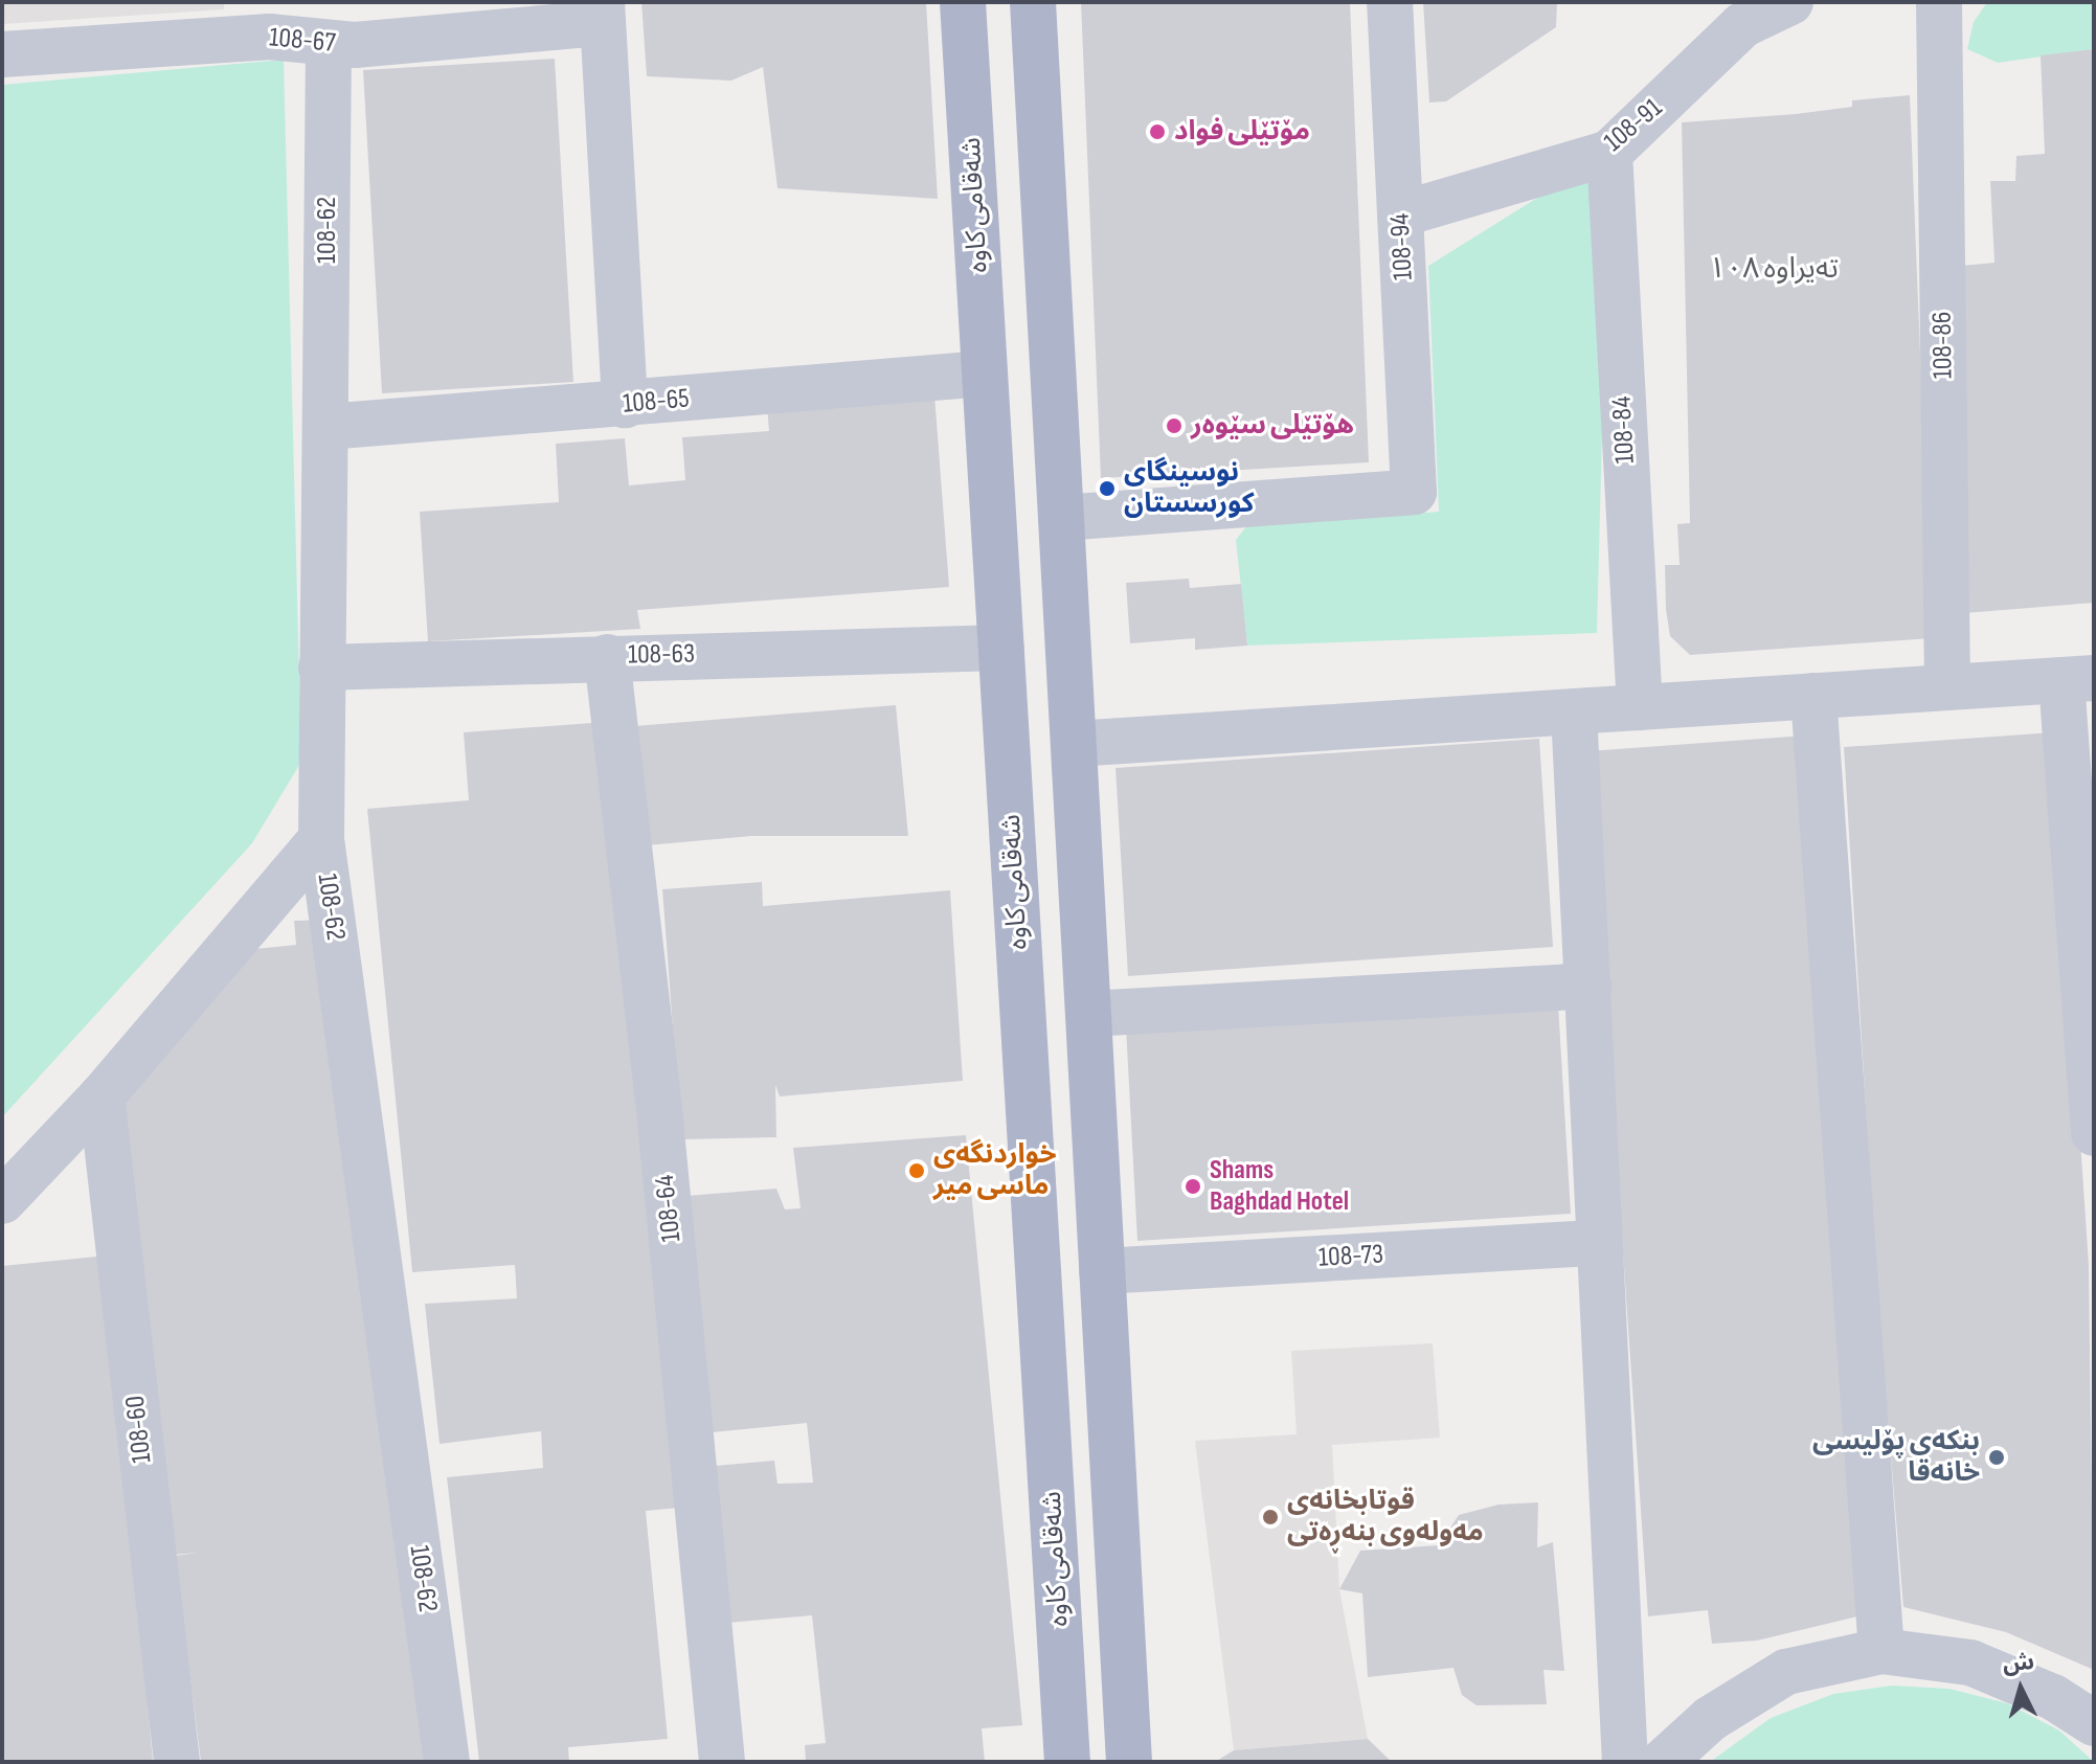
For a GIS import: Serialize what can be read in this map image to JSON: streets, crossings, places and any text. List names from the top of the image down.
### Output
{
  "streets": {
    "main road": ["شەقامی کاوە"],
    "street": [
      "108-67",
      "108-91",
      "108-62",
      "108-94",
      "108-86",
      "108-65",
      "108-84",
      "108-63",
      "108-64",
      "108-73",
      "108-60"
    ]
  },
  "crossings": [
    ["108-67", "108-62"],
    ["108-91", "108-94"],
    ["108-91", "108-84"],
    ["شەقامی کاوە", "108-65"],
    ["شەقامی کاوە", "108-63"],
    ["108-62", "108-65"],
    ["108-62", "108-63"],
    ["108-63", "108-64"]
  ],
  "districts": ["تەیراوە ١٠٨"],
  "places": [
    "مۆتێلی فواد",
    "هۆتێلی سێوەر",
    "نوسینگای کورسستان",
    "خواردنگەی ماسی میر",
    "Shams Baghdad Hotel",
    "بنکەی پۆلیسی خانەقا",
    "قوتابخانەی مەولەوی بنەڕەتی"
  ],
  "north": "top"
}
